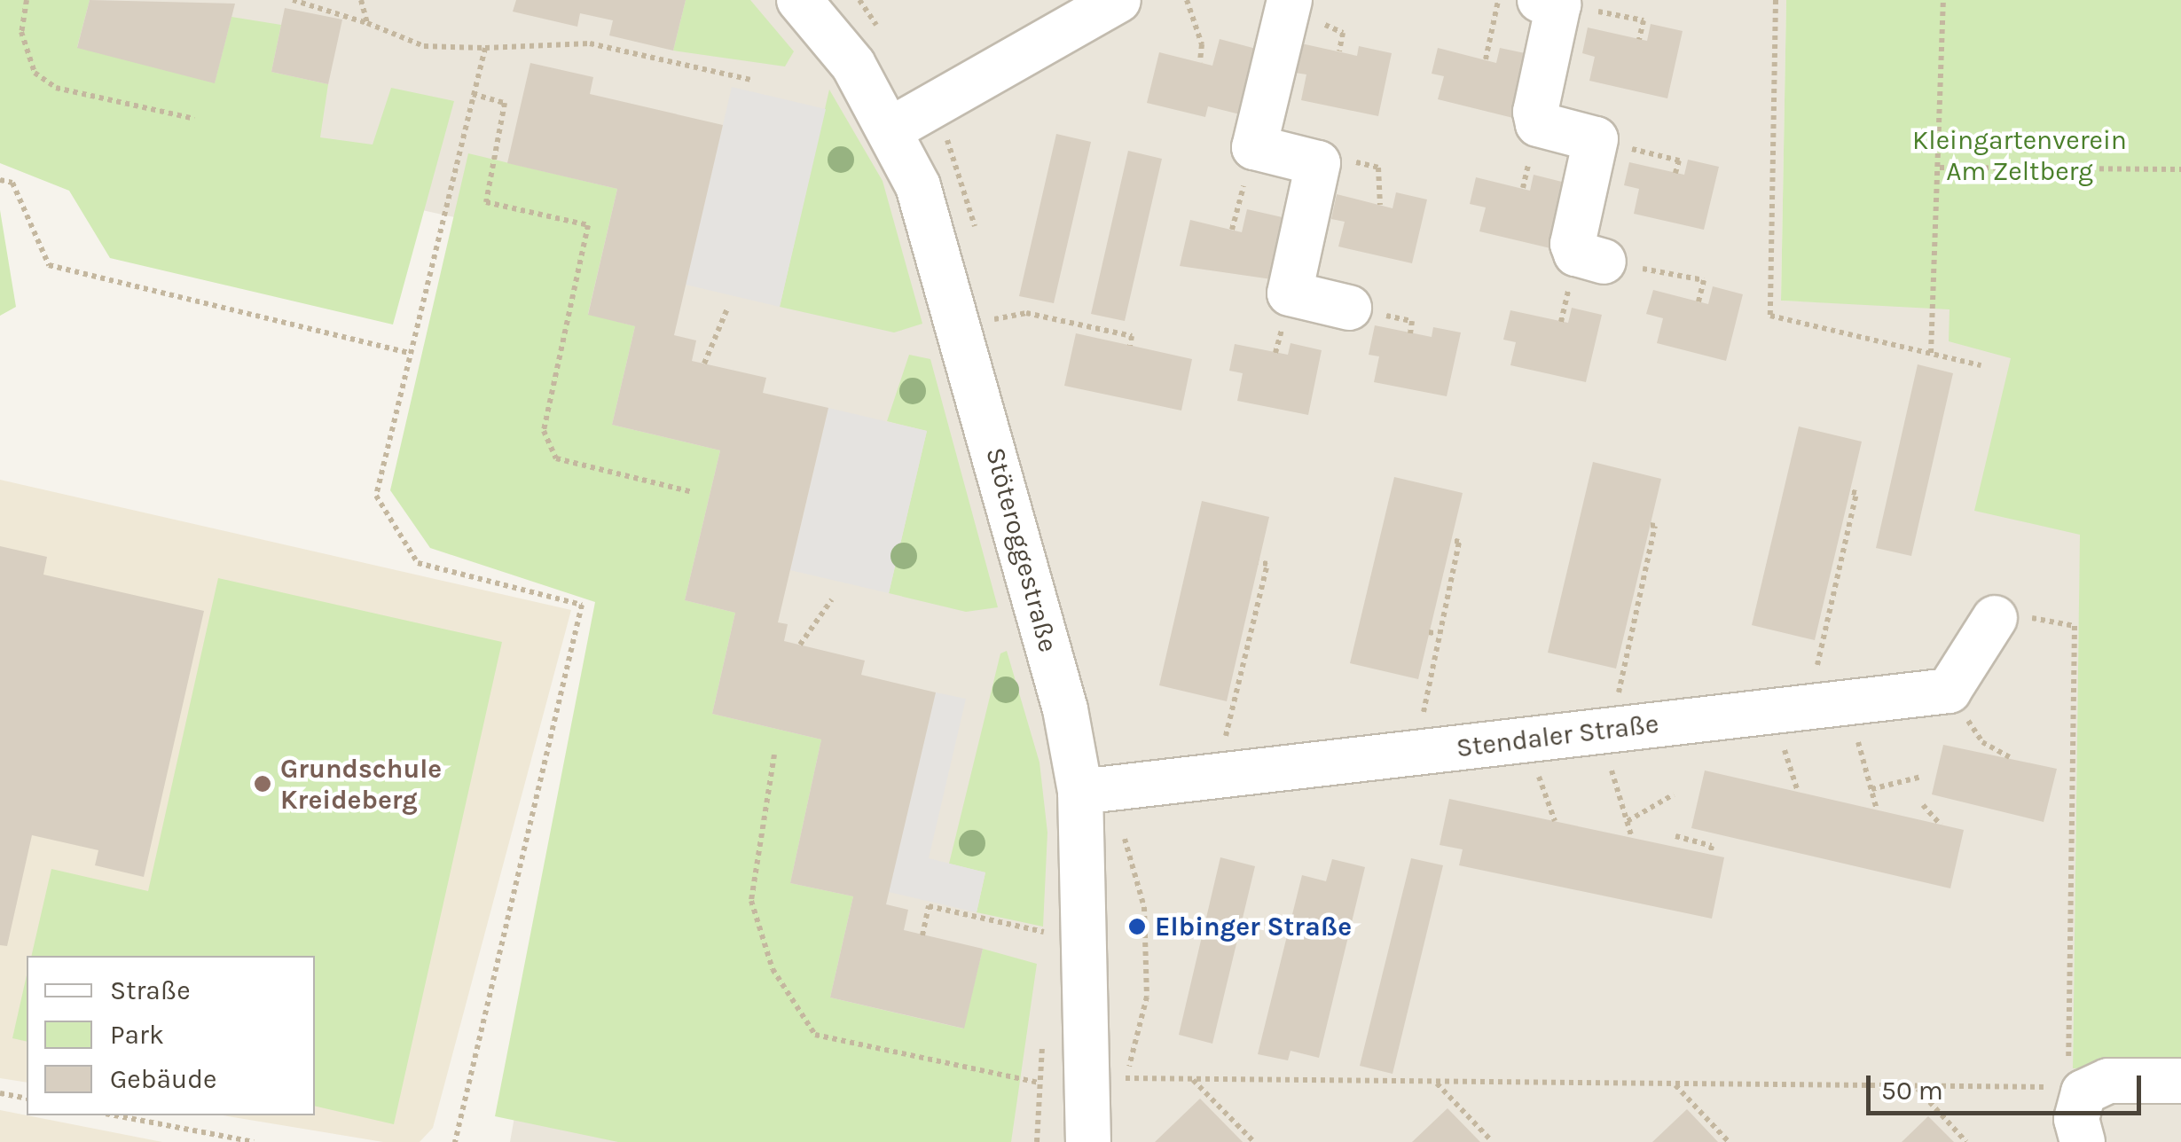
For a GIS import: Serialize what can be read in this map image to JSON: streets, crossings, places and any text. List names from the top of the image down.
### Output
{
  "streets": {
    "street": ["Stöteroggestraße", "Stendaler Straße"]
  },
  "crossings": [
    ["Stöteroggestraße", "Stendaler Straße"]
  ],
  "parks": ["Kleingartenverein Am Zeltberg"],
  "places": ["Grundschule Kreideberg", "Elbinger Straße"],
  "legend": ["Straße", "Park", "Gebäude"],
  "scale_bar": "50 m"
}
